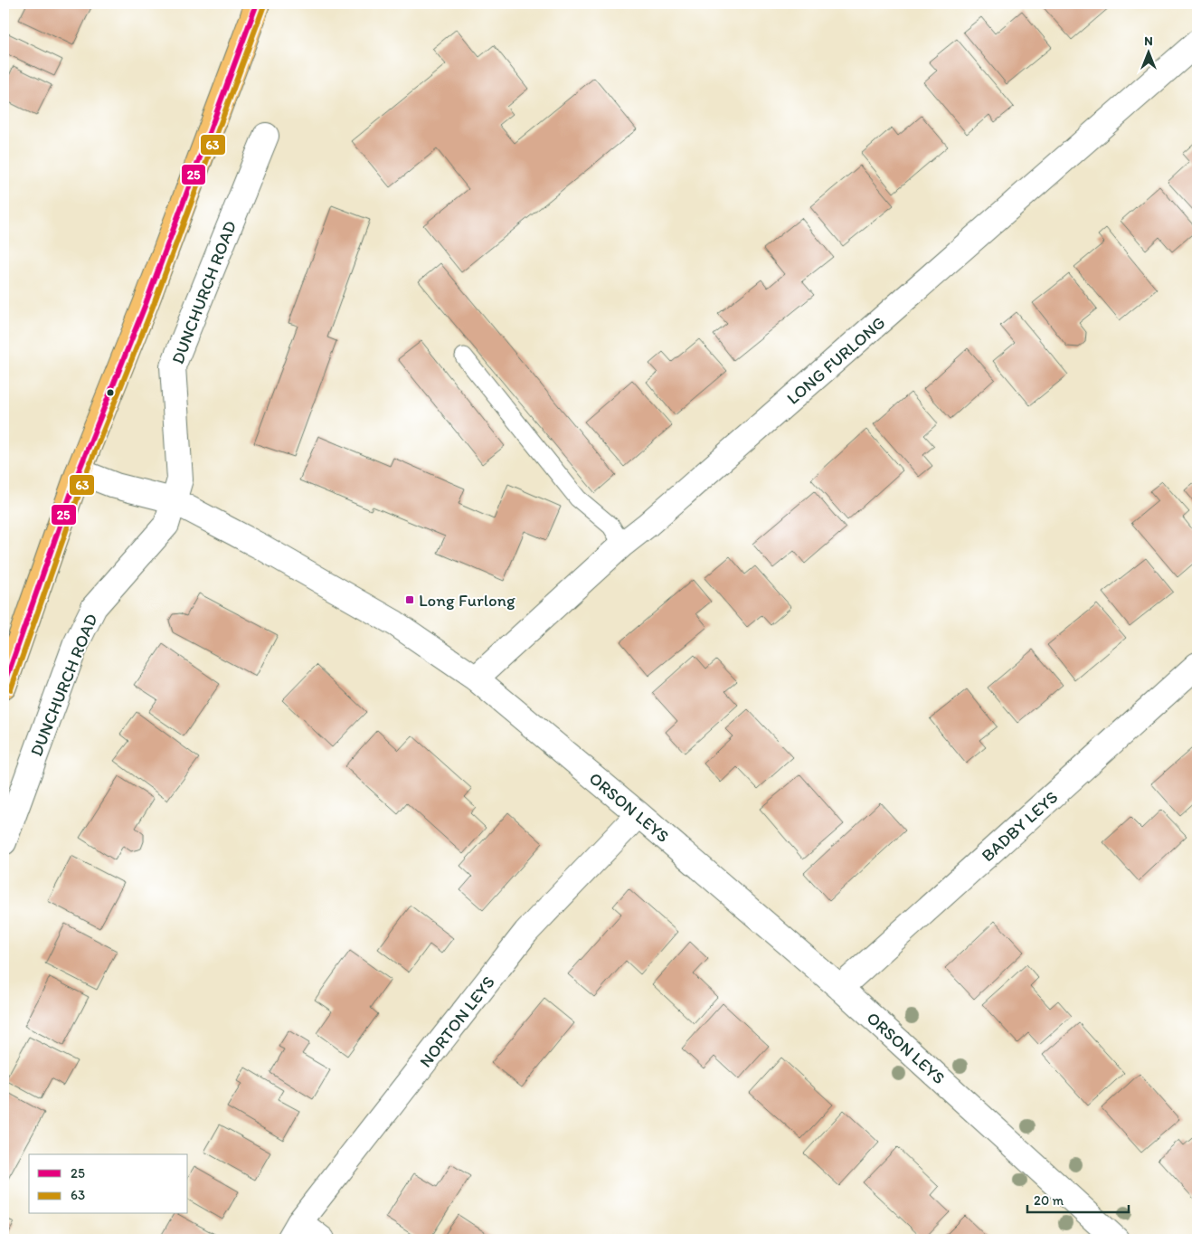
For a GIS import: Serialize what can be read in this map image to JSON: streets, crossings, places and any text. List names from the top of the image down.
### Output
{
  "streets": {
    "street": [
      "DUNCHURCH ROAD",
      "LONG FURLONG",
      "ORSON LEYS",
      "BADBY LEYS",
      "NORTON LEYS"
    ]
  },
  "crossings": [
    ["DUNCHURCH ROAD", "ORSON LEYS"],
    ["LONG FURLONG", "ORSON LEYS"],
    ["ORSON LEYS", "BADBY LEYS"],
    ["ORSON LEYS", "NORTON LEYS"]
  ],
  "places": {
    "transit": ["Long Furlong"]
  },
  "lines": ["transit line 25", "transit line 63"],
  "legend": ["25", "63"],
  "scale_bar": "20 m",
  "north": "top"
}
